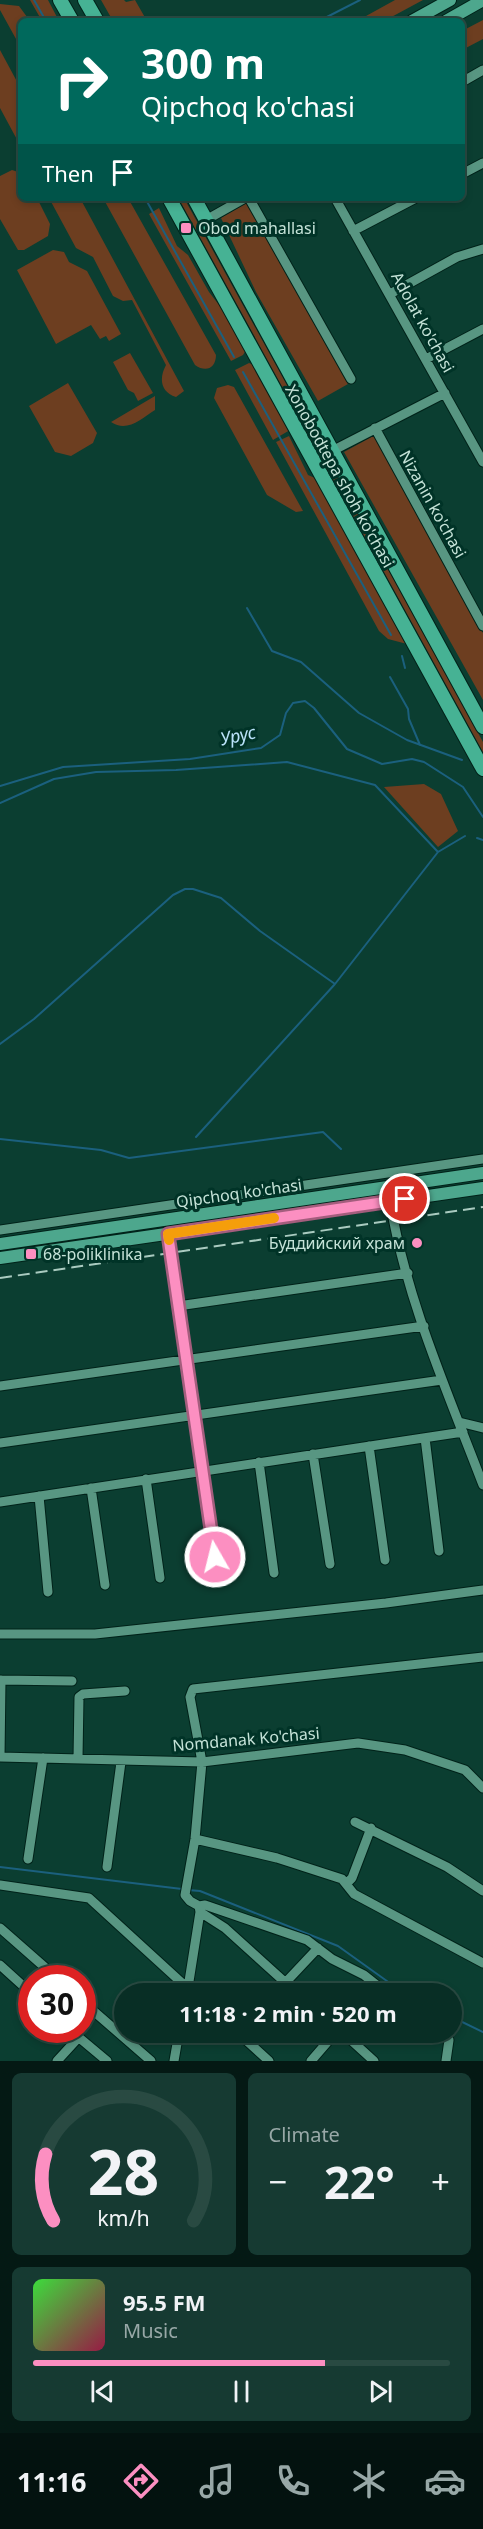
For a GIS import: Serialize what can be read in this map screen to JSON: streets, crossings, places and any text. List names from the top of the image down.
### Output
{
  "streets": {
    "highway": ["Xonobodtepa shoh ko'chasi"],
    "main road": ["Qipchoq ko'chasi"],
    "street": ["Adolat ko'chasi", "Nizanin ko'chasi", "Nomdanak Ko'chasi"]
  },
  "water": ["Урус"],
  "places": {
    "transit": ["Obod mahallasi", "68-poliklinika"],
    "other": ["Буддийский храм"]
  },
  "page": {
    "turn": ["300 m", "Qipchoq ko'chasi"],
    "then": "Then",
    "limit": "30",
    "trip": "11:18 · 2 min · 520 m",
    "tile": "Climate",
    "heat": ["−", "22°", "+"],
    "song": ["95.5 FM", "Music"],
    "tabs": "11:16",
    "gauge": ["28", "km/h"]
  }
}
